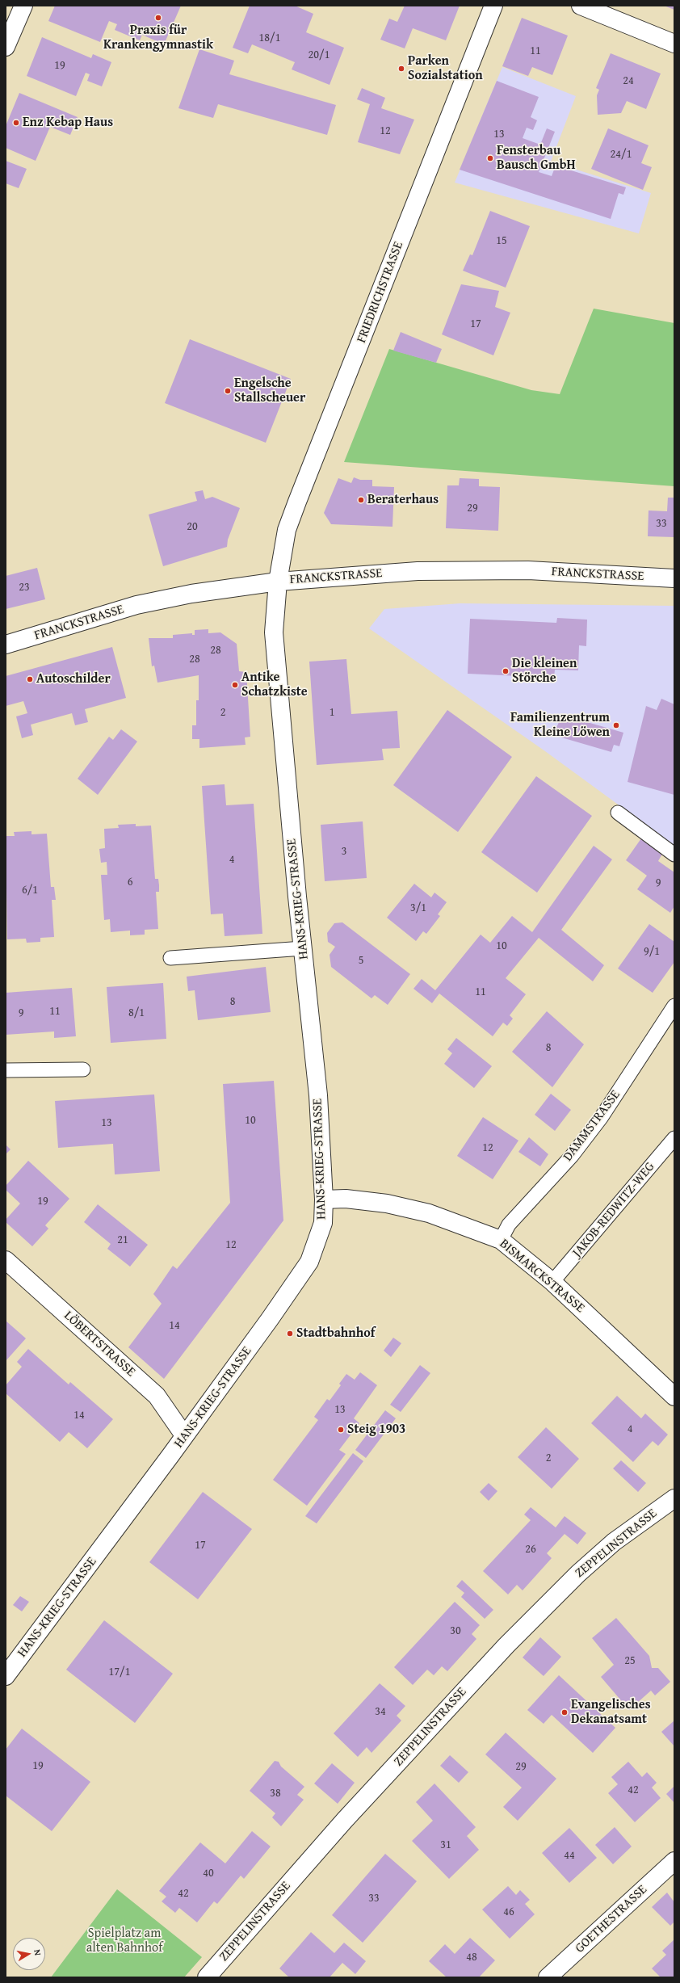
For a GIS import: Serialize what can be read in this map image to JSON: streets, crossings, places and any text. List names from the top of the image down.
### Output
{
  "streets": {
    "street": [
      "FRIEDRICHSTRASSE",
      "FRANCKSTRASSE",
      "HANS-KRIEG-STRASSE",
      "BISMARCKSTRASSE",
      "LÖBERTSTRASSE",
      "ZEPPELINSTRASSE",
      "GOETHESTRASSE"
    ],
    "lane": ["DAMMSTRASSE", "JAKOB-REDWITZ-WEG"]
  },
  "crossings": [
    ["FRIEDRICHSTRASSE", "FRANCKSTRASSE"],
    ["FRIEDRICHSTRASSE", "HANS-KRIEG-STRASSE"],
    ["FRANCKSTRASSE", "HANS-KRIEG-STRASSE"],
    ["HANS-KRIEG-STRASSE", "BISMARCKSTRASSE"],
    ["HANS-KRIEG-STRASSE", "LÖBERTSTRASSE"],
    ["DAMMSTRASSE", "BISMARCKSTRASSE"],
    ["JAKOB-REDWITZ-WEG", "BISMARCKSTRASSE"]
  ],
  "parks": ["Spielplatz am alten Bahnhof"],
  "places": [
    "Praxis für Krankengymnastik",
    "Parken Sozialstation",
    "Enz Kebap Haus",
    "Fensterbau Bausch GmbH",
    "Engelsche Stallscheuer",
    "Beraterhaus",
    "Die kleinen Störche",
    "Autoschilder",
    "Antike Schatzkiste",
    "Familienzentrum Kleine Löwen",
    "Stadtbahnhof",
    "Steig 1903",
    "Evangelisches Dekanatsamt"
  ],
  "house_numbers": [
    "18/1",
    "11",
    "20/1",
    "19",
    "24",
    "12",
    "13",
    "24/1",
    "15",
    "17",
    "29",
    "33",
    "20",
    "23",
    "28",
    "28",
    "2",
    "1",
    "3",
    "4",
    "6",
    "9",
    "6/1",
    "3/1",
    "10",
    "9/1",
    "5",
    "11",
    "8",
    "11",
    "9",
    "8/1",
    "8",
    "10",
    "13",
    "12",
    "19",
    "21",
    "12",
    "14",
    "13",
    "14",
    "4",
    "2",
    "17",
    "26",
    "30",
    "25",
    "17/1",
    "34",
    "19",
    "29",
    "42",
    "38",
    "31",
    "44",
    "40",
    "42",
    "33",
    "46",
    "48"
  ],
  "north": "right"
}
